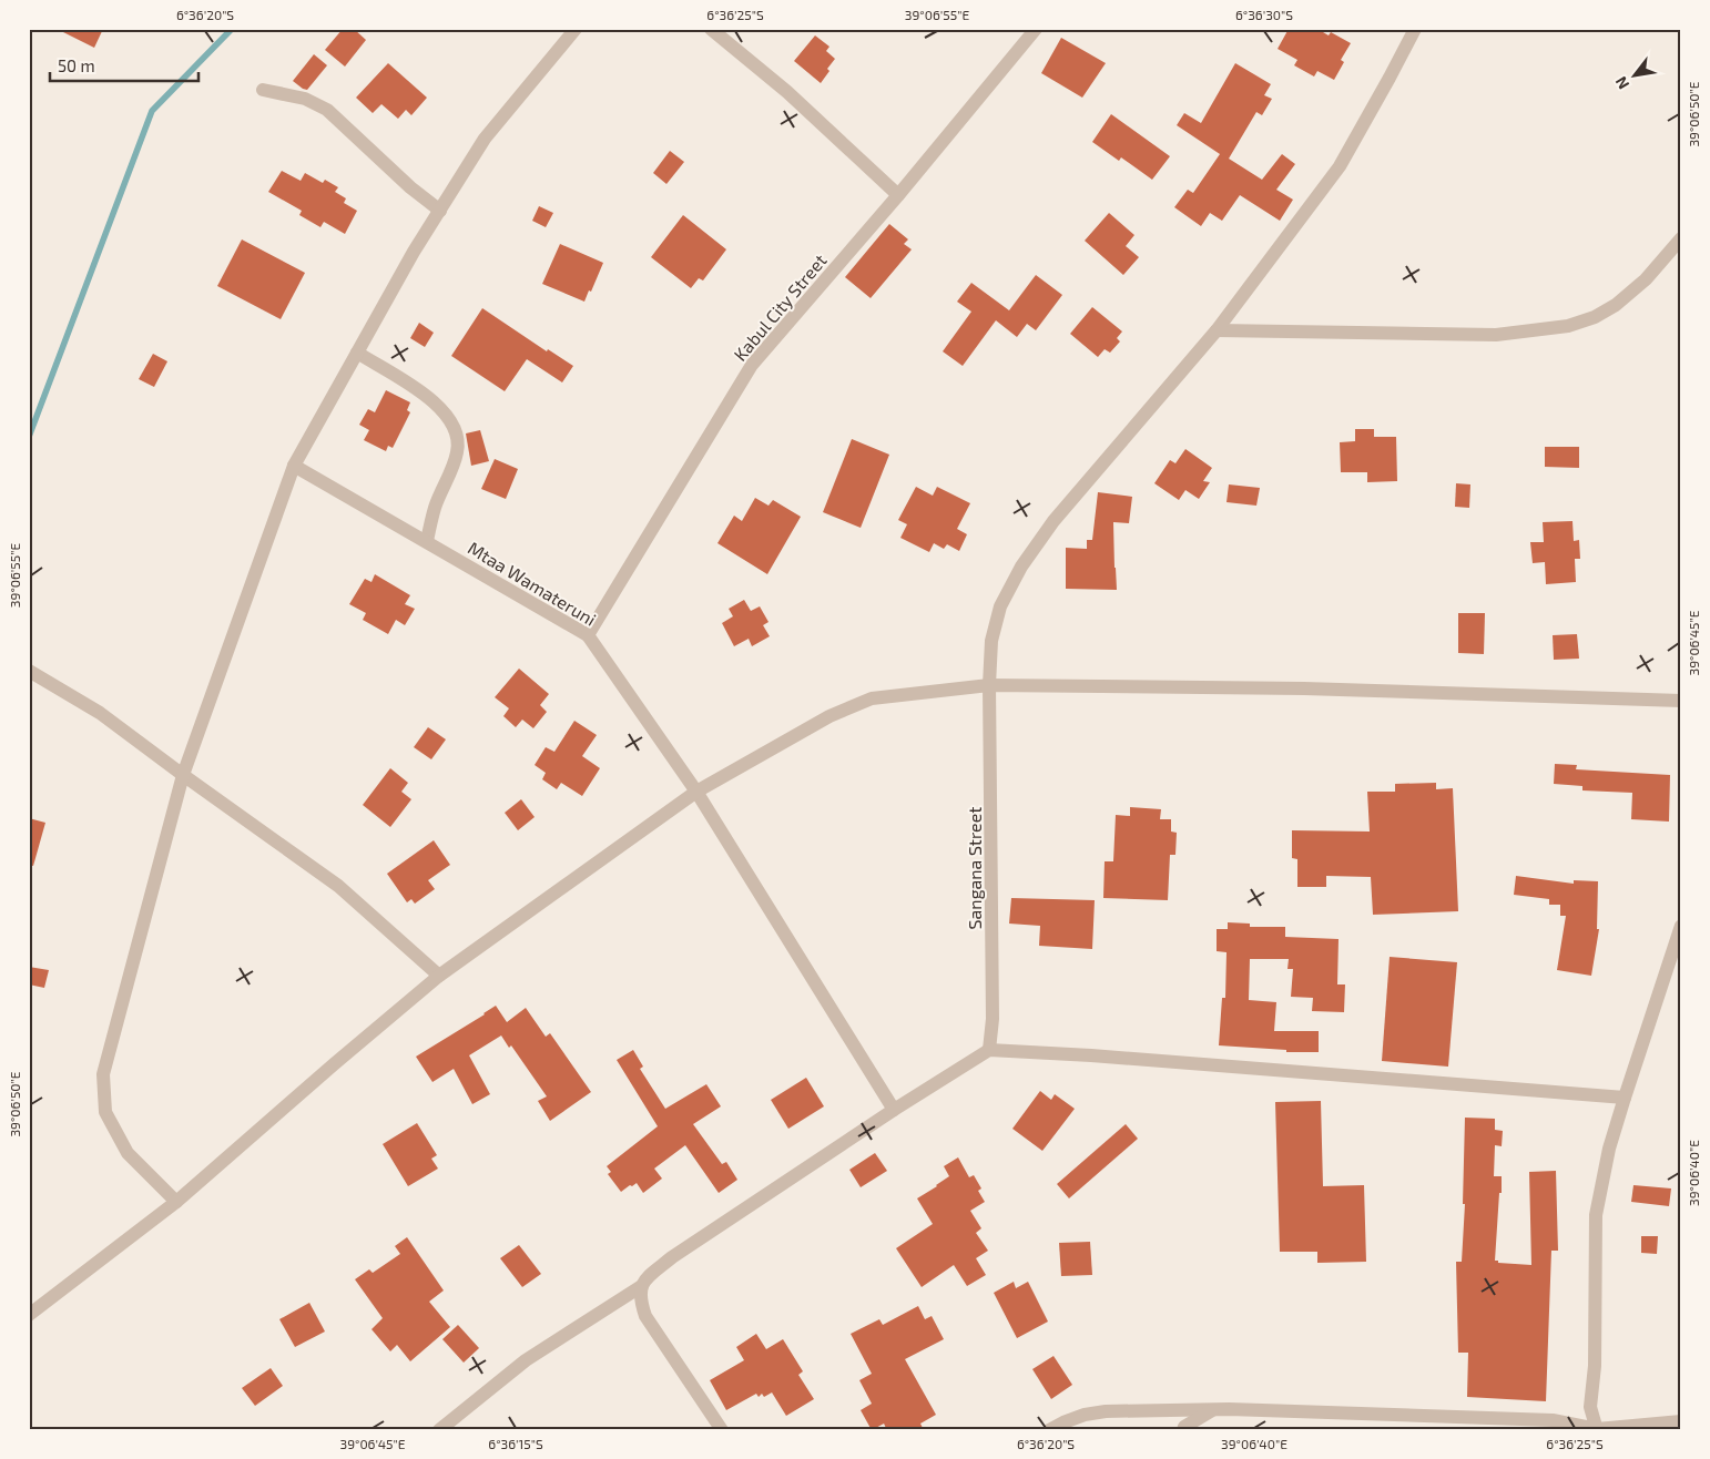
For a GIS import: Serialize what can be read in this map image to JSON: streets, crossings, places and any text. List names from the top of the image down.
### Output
{
  "streets": {
    "street": ["Kabul City Street", "Mtaa Wamateruni", "Sangana Street"]
  },
  "crossings": [
    ["Kabul City Street", "Mtaa Wamateruni"]
  ],
  "scale_bar": "50 m",
  "north": "bottom left",
  "coordinates": [
    "6°36'20\"S",
    "6°36'25\"S",
    "39°06'55\"E",
    "6°36'30\"S",
    "39°06'50\"E",
    "39°06'45\"E",
    "39°06'40\"E",
    "6°36'15\"S"
  ]
}
